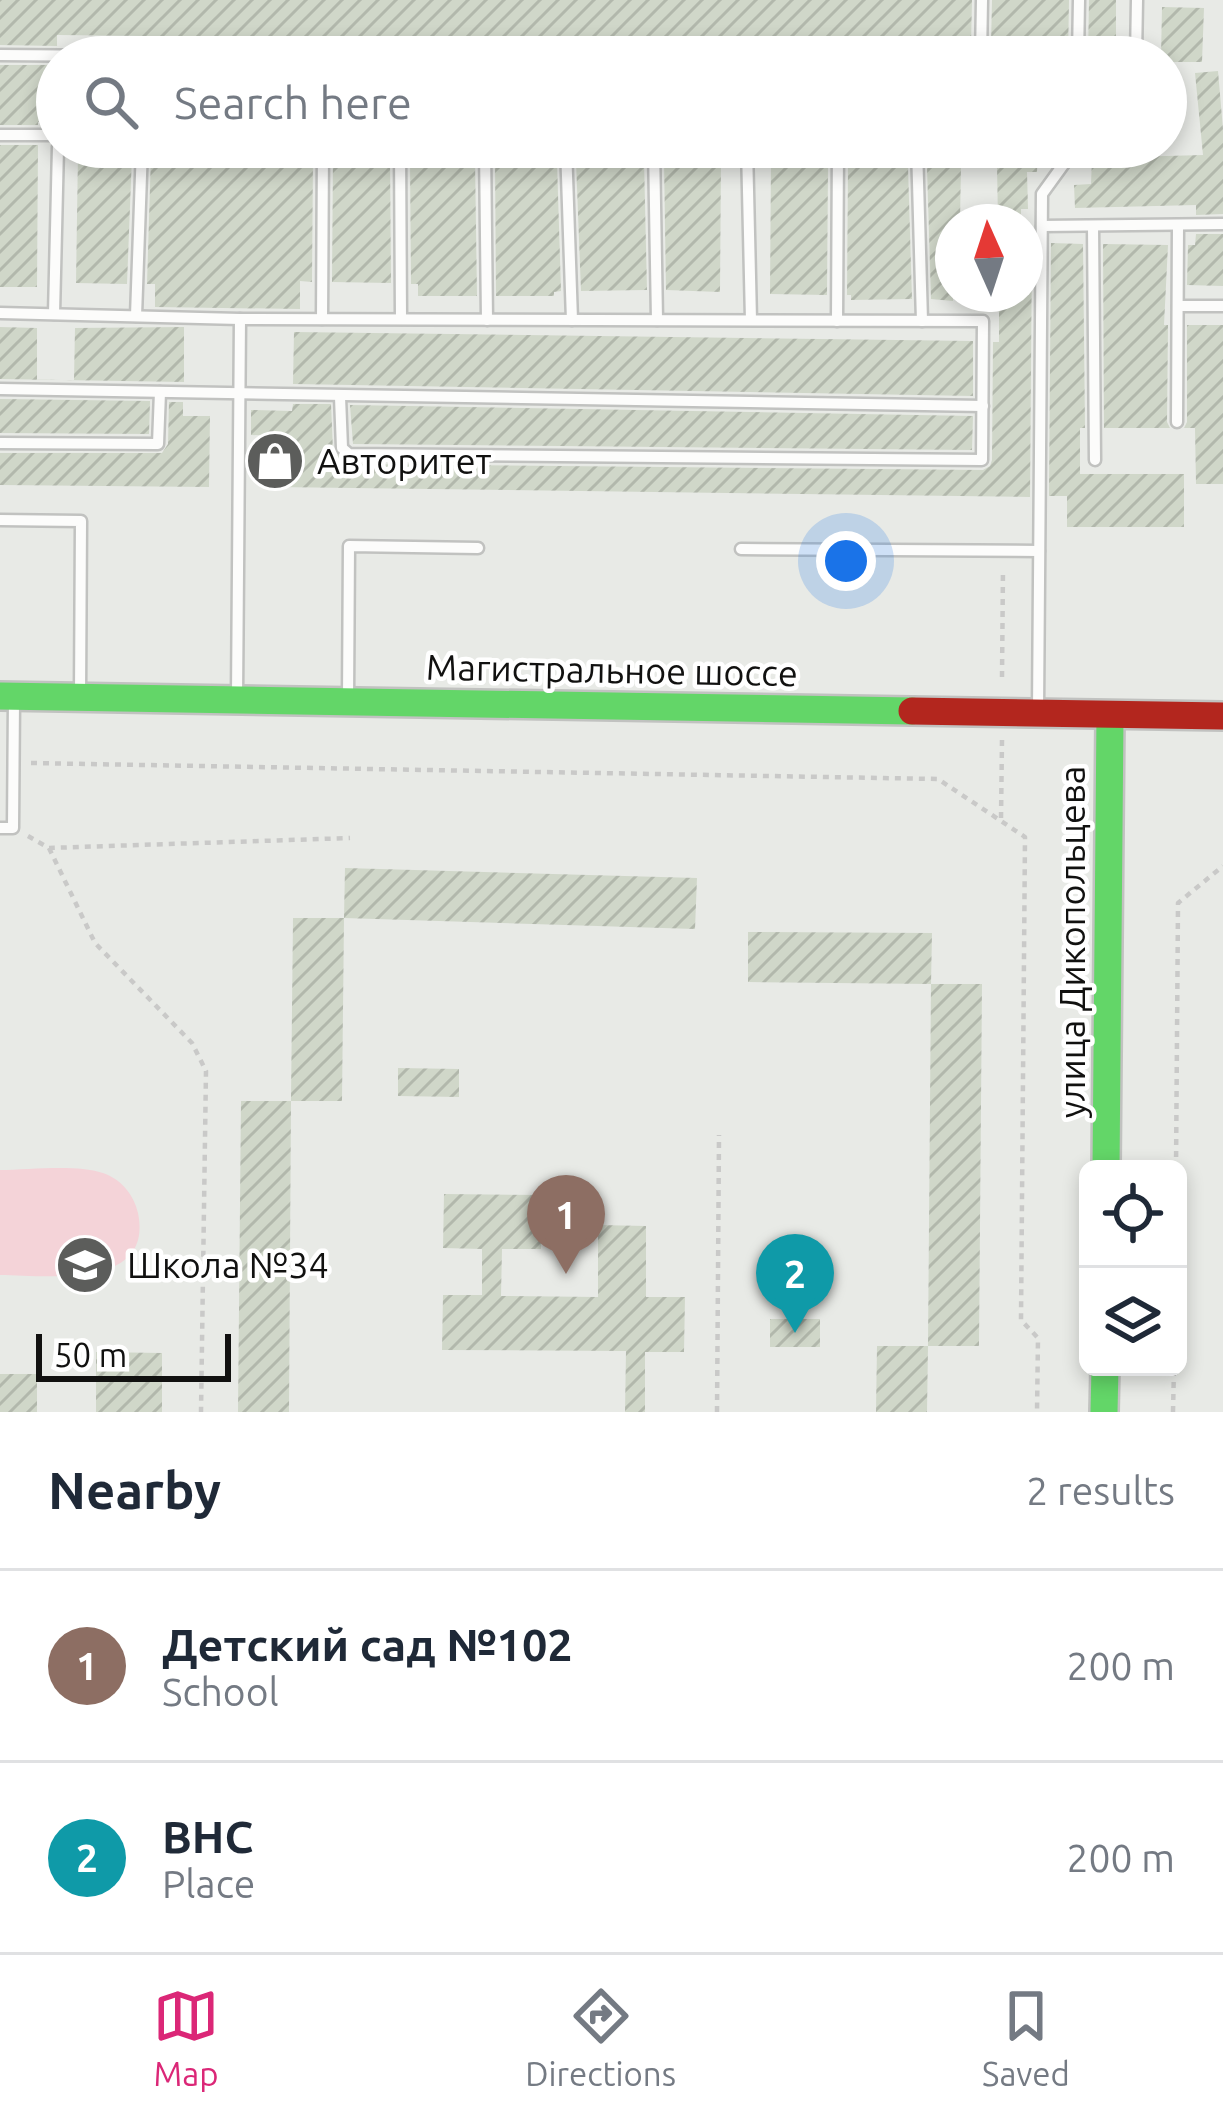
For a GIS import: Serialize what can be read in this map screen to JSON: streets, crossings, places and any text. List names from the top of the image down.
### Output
{
  "streets": {
    "main road": ["Магистральное шоссе", "улица Дикопольцева"]
  },
  "crossings": [
    ["Магистральное шоссе", "улица Дикопольцева"]
  ],
  "places": {
    "shop": ["Авторитет"],
    "school or university": ["Школа №34"]
  },
  "scale_bar": "50 m",
  "north": "top",
  "page": {
    "search": "Search here",
    "pins": ["1", "2"],
    "scale": "50 m",
    "heading": ["Nearby", "2 results"],
    "list": [
      {
        "mark": "1",
        "name": "Детский сад №102",
        "note": "School",
        "value": "200 m"
      },
      {
        "mark": "2",
        "name": "ВНС",
        "note": "Place",
        "value": "200 m"
      }
    ],
    "nav": ["Map", "Directions", "Saved"]
  }
}
